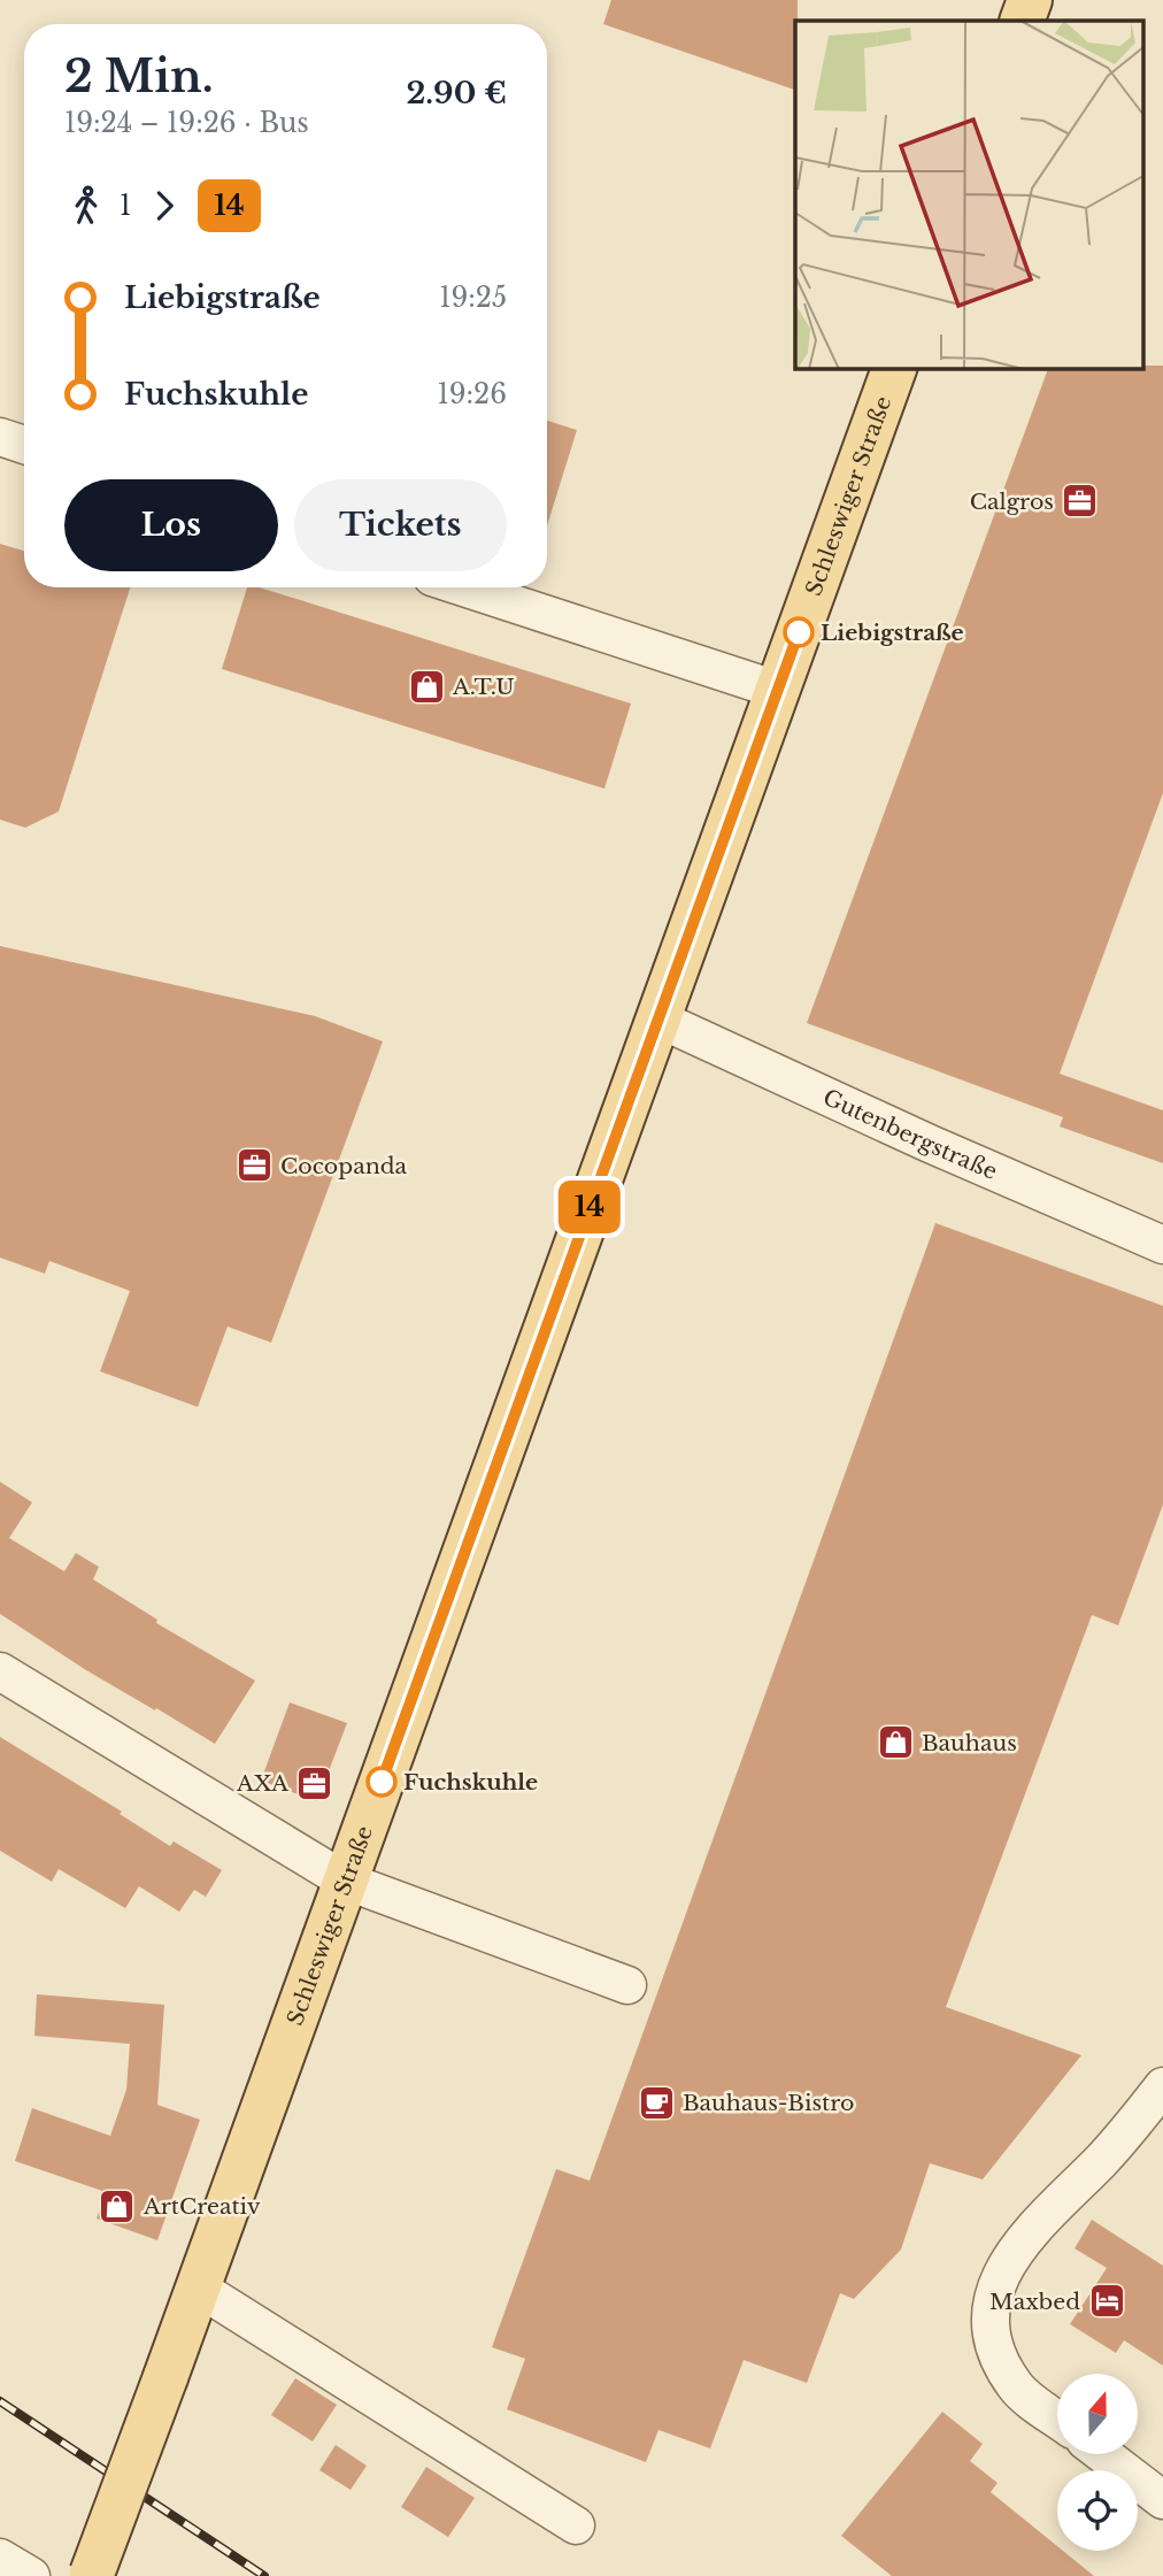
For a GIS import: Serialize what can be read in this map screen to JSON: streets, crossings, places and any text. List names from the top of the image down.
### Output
{
  "streets": {
    "main road": ["Schleswiger Straße"],
    "street": ["Gutenbergstraße"]
  },
  "crossings": [
    ["Schleswiger Straße", "Gutenbergstraße"]
  ],
  "places": {
    "office": ["Calgros", "Cocopanda", "AXA"],
    "other": ["Liebigstraße", "Fuchskuhle"],
    "shop": ["A.T.U", "Bauhaus", "ArtCreativ"],
    "cafe": ["Bauhaus-Bistro"],
    "hotel": ["Maxbed"]
  },
  "lines": ["bus line 14"],
  "north": "top",
  "page": {
    "on_map": "14",
    "heading": ["2 Min.", "19:24 – 19:26 · Bus", "2.90 €"],
    "legs": ["1", "14"],
    "list": [
      {
        "name": "Liebigstraße",
        "value": "19:25"
      },
      {
        "name": "Fuchskuhle",
        "value": "19:26"
      }
    ],
    "buttons": ["Los", "Tickets"]
  }
}
